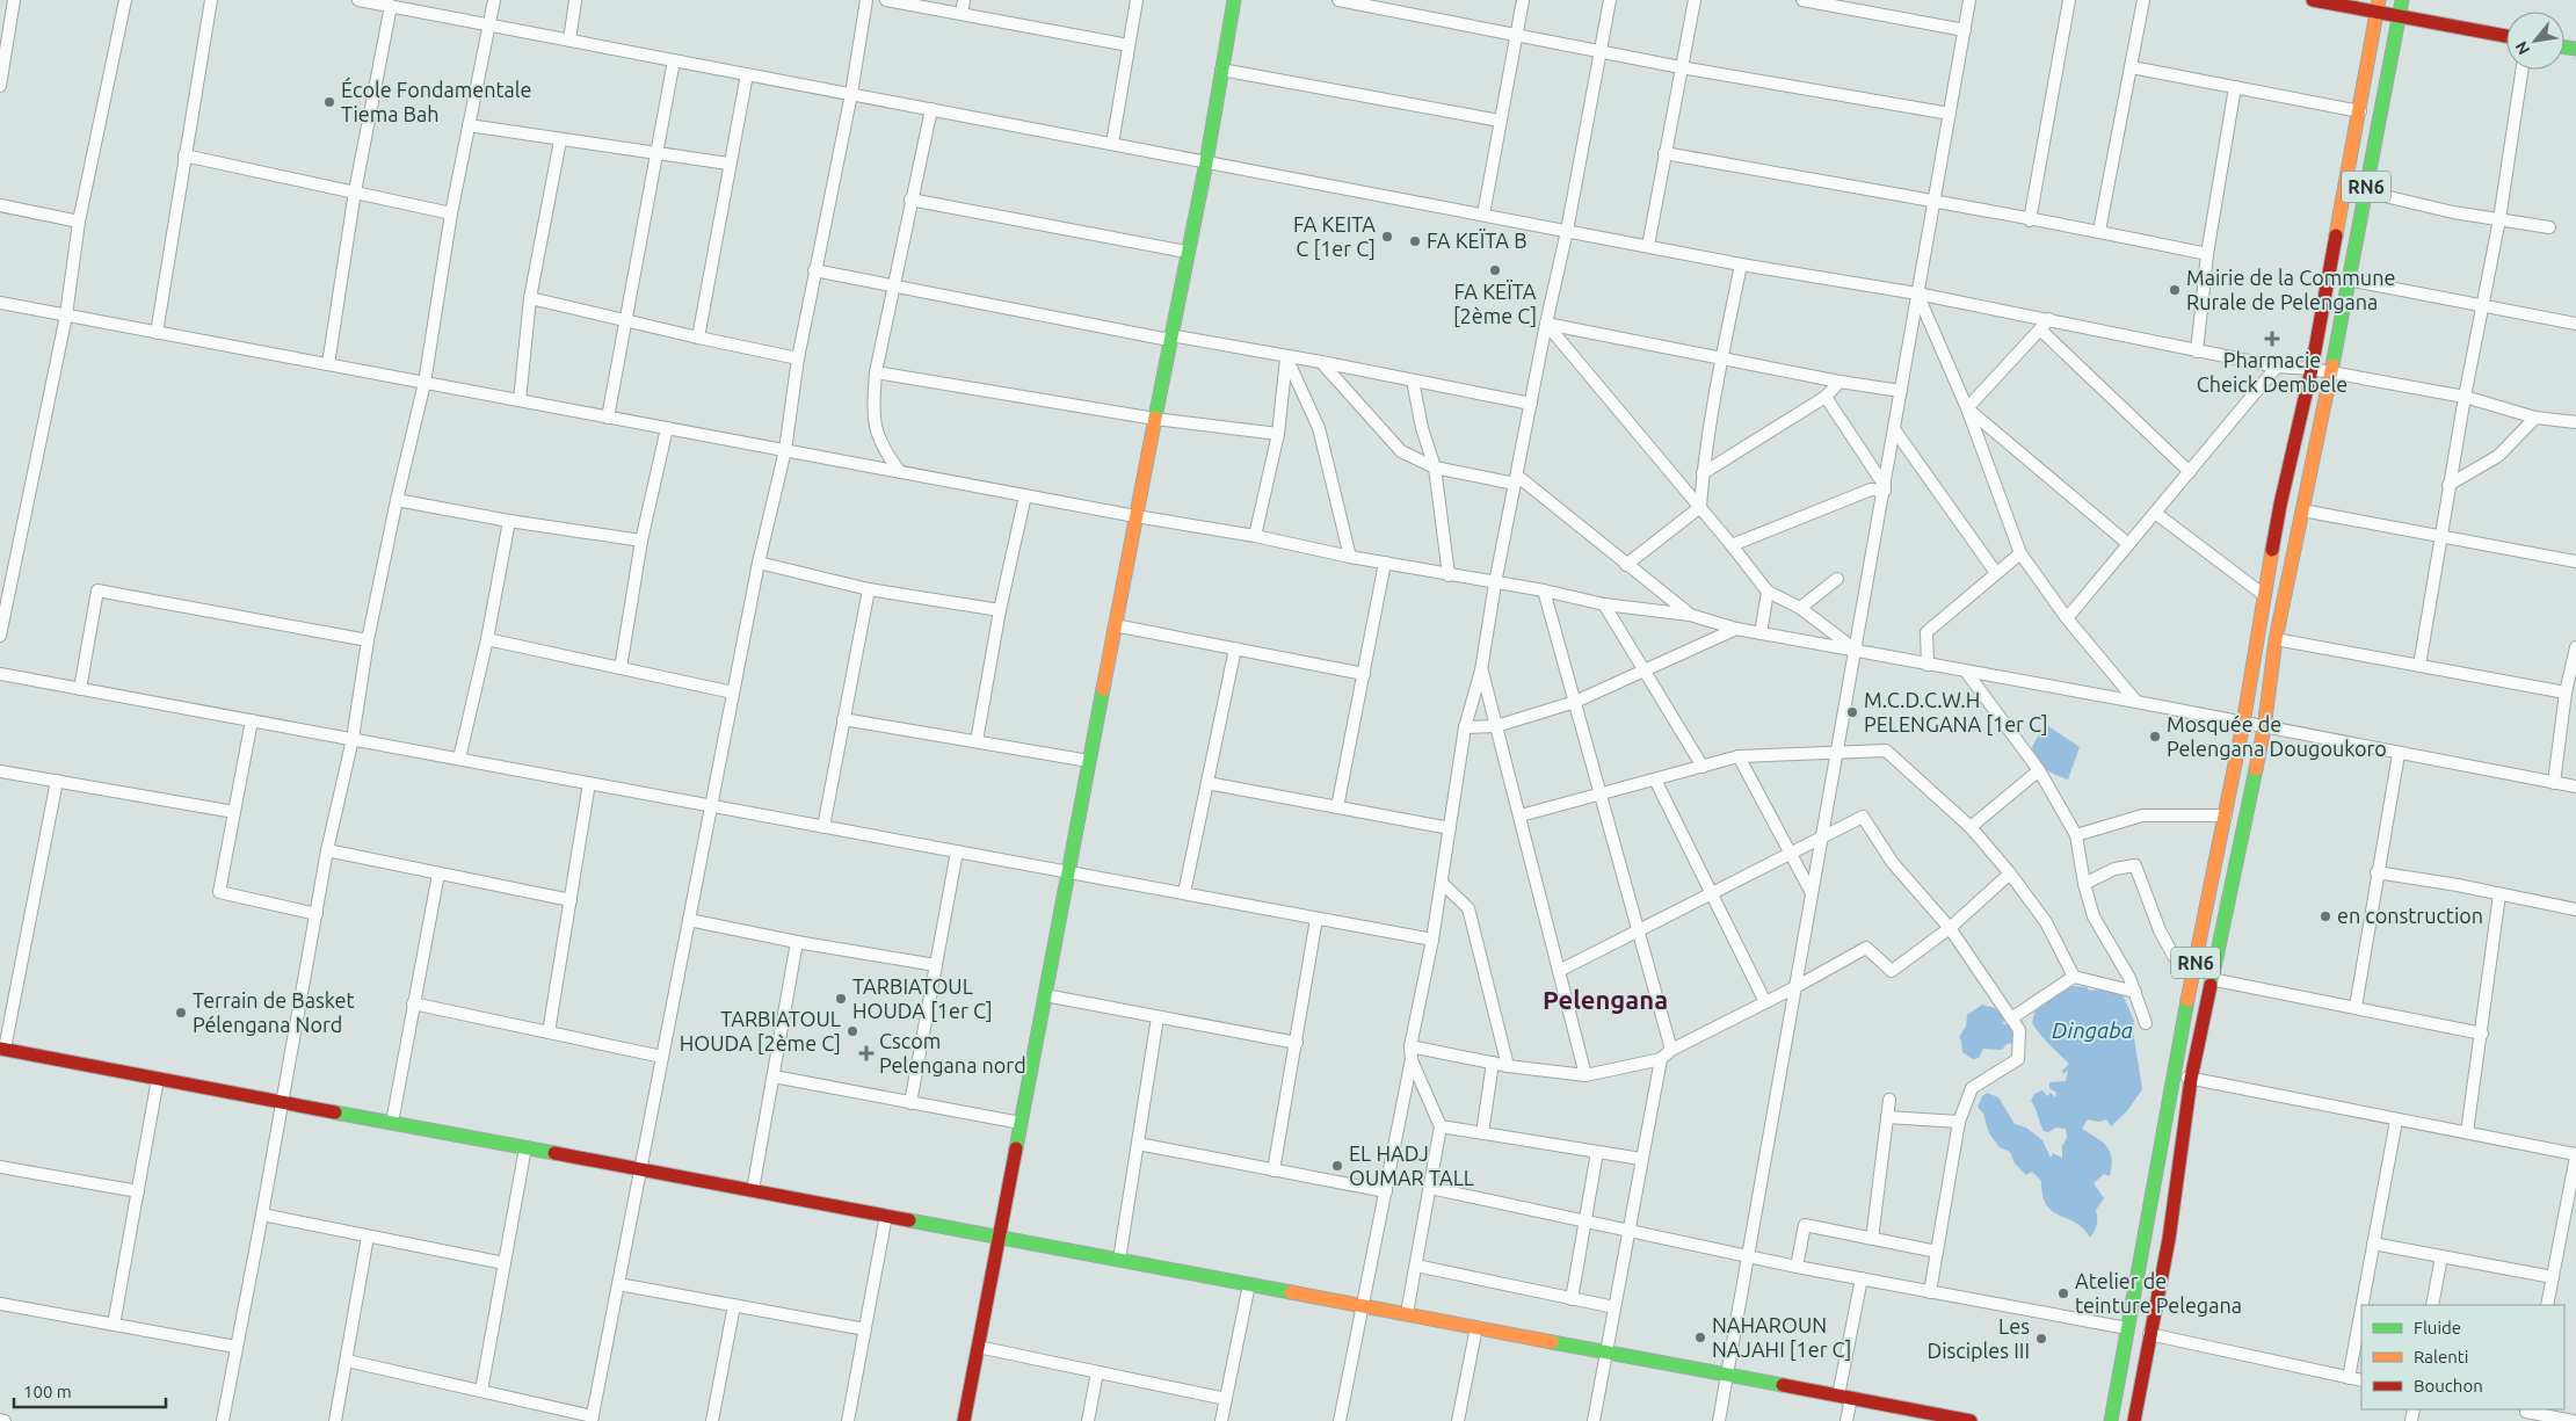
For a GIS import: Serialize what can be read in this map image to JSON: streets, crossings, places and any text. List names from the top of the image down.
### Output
{
  "streets": {
    "main road": ["RN6"]
  },
  "districts": ["Pelengana"],
  "water": ["Dingaba"],
  "places": {
    "other": [
      "École Fondamentale Tiema Bah",
      "FA KEITA C [1er C]",
      "FA KEÏTA B",
      "FA KEÏTA [2ème C]",
      "Mairie de la Commune Rurale de Pelengana",
      "M.C.D.C.W.H PELENGANA [1er C]",
      "Mosquée de Pelengana Dougoukoro",
      "en construction",
      "TARBIATOUL HOUDA [1er C]",
      "Terrain de Basket Pélengana Nord",
      "TARBIATOUL HOUDA [2ème C]",
      "EL HADJ OUMAR TALL",
      "Atelier de teinture Pelegana",
      "NAHAROUN NAJAHI [1er C]",
      "Les Disciples III"
    ],
    "health": ["Pharmacie Cheick Dembele", "Cscom Pelengana nord"]
  },
  "legend": ["Fluide", "Ralenti", "Bouchon"],
  "scale_bar": "100 m",
  "north": "bottom left"
}
